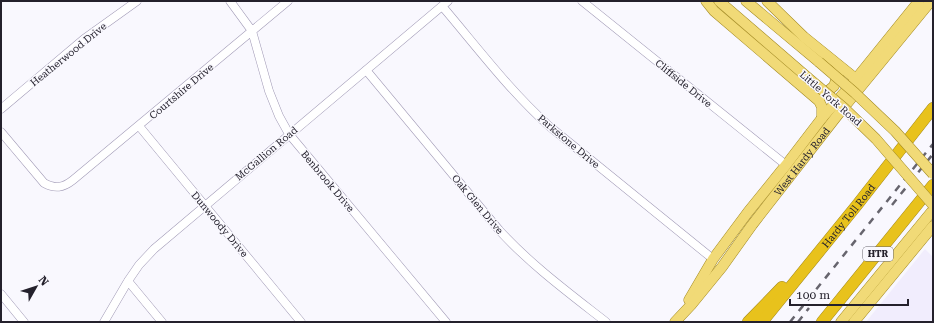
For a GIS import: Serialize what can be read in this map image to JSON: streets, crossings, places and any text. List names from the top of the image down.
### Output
{
  "streets": {
    "highway": ["Hardy Toll Road", "HTR"],
    "main road": ["Little York Road", "West Hardy Road"],
    "street": [
      "Heatherwood Drive",
      "Cliffside Drive",
      "Courtshire Drive",
      "Parkstone Drive",
      "McGallion Road",
      "Benbrook Drive",
      "Oak Glen Drive",
      "Dunwoody Drive"
    ]
  },
  "crossings": [
    ["Courtshire Drive", "Benbrook Drive"],
    ["Courtshire Drive", "Dunwoody Drive"],
    ["Little York Road", "West Hardy Road"],
    ["Parkstone Drive", "McGallion Road"],
    ["McGallion Road", "Benbrook Drive"],
    ["McGallion Road", "Oak Glen Drive"],
    ["McGallion Road", "Dunwoody Drive"]
  ],
  "scale_bar": "100 m",
  "north": "top right"
}
